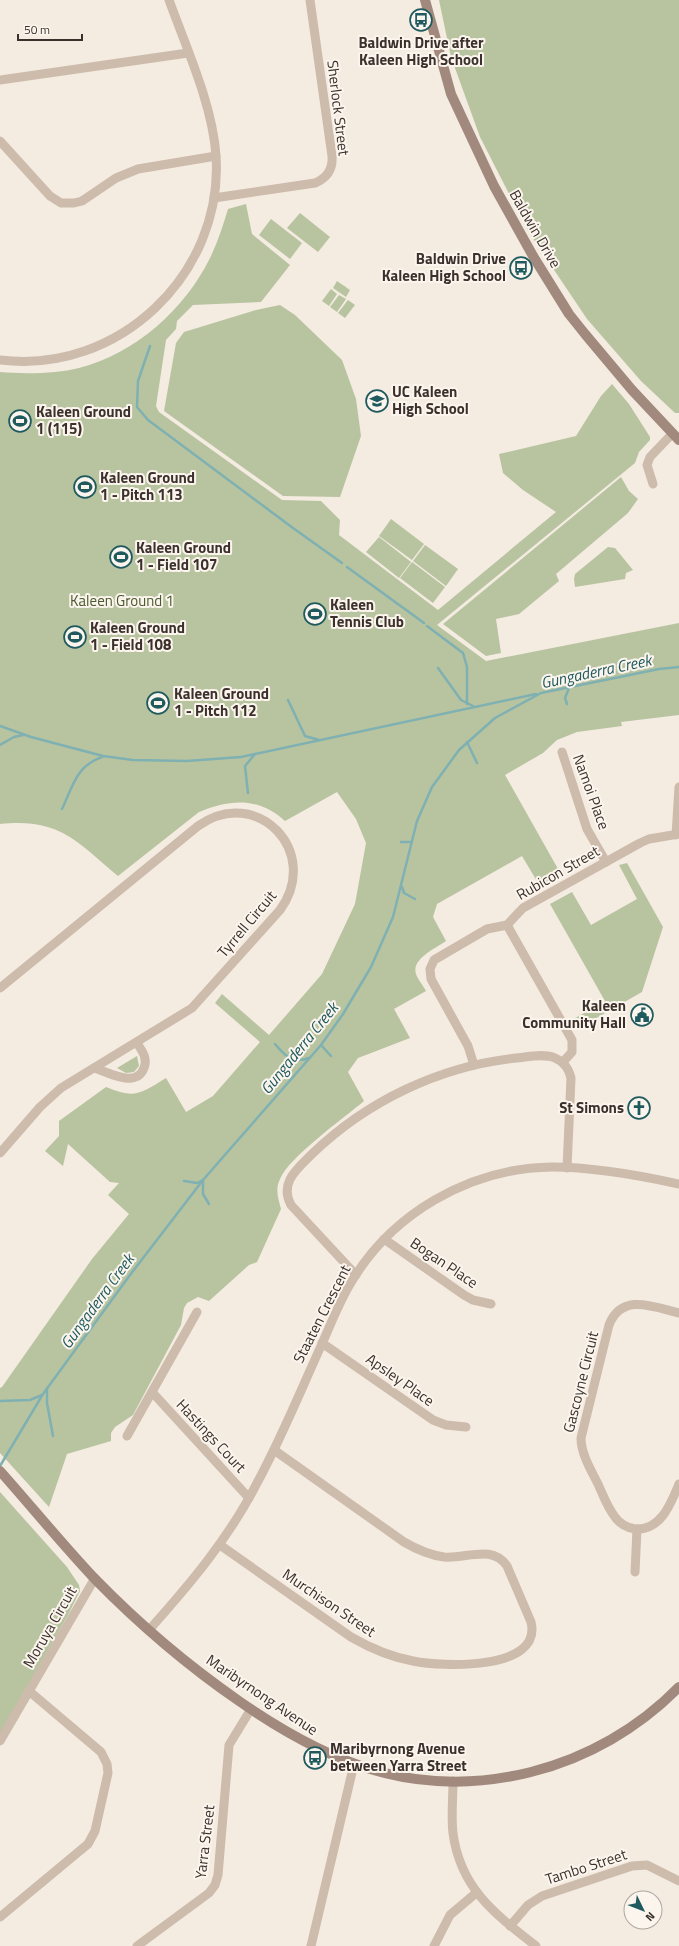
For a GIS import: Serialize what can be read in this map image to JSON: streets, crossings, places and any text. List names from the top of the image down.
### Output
{
  "streets": {
    "street": [
      "Sherlock Street",
      "Baldwin Drive",
      "Namoi Place",
      "Rubicon Street",
      "Tyrrell Circuit",
      "Bogan Place",
      "Staaten Crescent",
      "Apsley Place",
      "Gascoyne Circuit",
      "Hastings Court",
      "Murchison Street",
      "Moruya Circuit",
      "Maribyrnong Avenue",
      "Yarra Street",
      "Tambo Street"
    ]
  },
  "crossings": [
    ["Namoi Place", "Rubicon Street"],
    ["Bogan Place", "Staaten Crescent"],
    ["Staaten Crescent", "Apsley Place"],
    ["Staaten Crescent", "Hastings Court"],
    ["Staaten Crescent", "Murchison Street"],
    ["Staaten Crescent", "Maribyrnong Avenue"],
    ["Moruya Circuit", "Maribyrnong Avenue"],
    ["Maribyrnong Avenue", "Yarra Street"]
  ],
  "water": ["Gungaderra Creek"],
  "parks": ["Kaleen Ground 1"],
  "places": {
    "bus stop": ["Baldwin Drive after Kaleen High School", "Baldwin Drive Kaleen High School", "Maribyrnong Avenue between Yarra Street"],
    "school or university": ["UC Kaleen High School"],
    "sports": [
      "Kaleen Ground 1 (115)",
      "Kaleen Ground 1 - Pitch 113",
      "Kaleen Ground 1 - Field 107",
      "Kaleen Tennis Club",
      "Kaleen Ground 1 - Field 108",
      "Kaleen Ground 1 - Pitch 112"
    ],
    "public building": ["Kaleen Community Hall"],
    "church": ["St Simons"]
  },
  "scale_bar": "50 m",
  "north": "bottom right"
}
